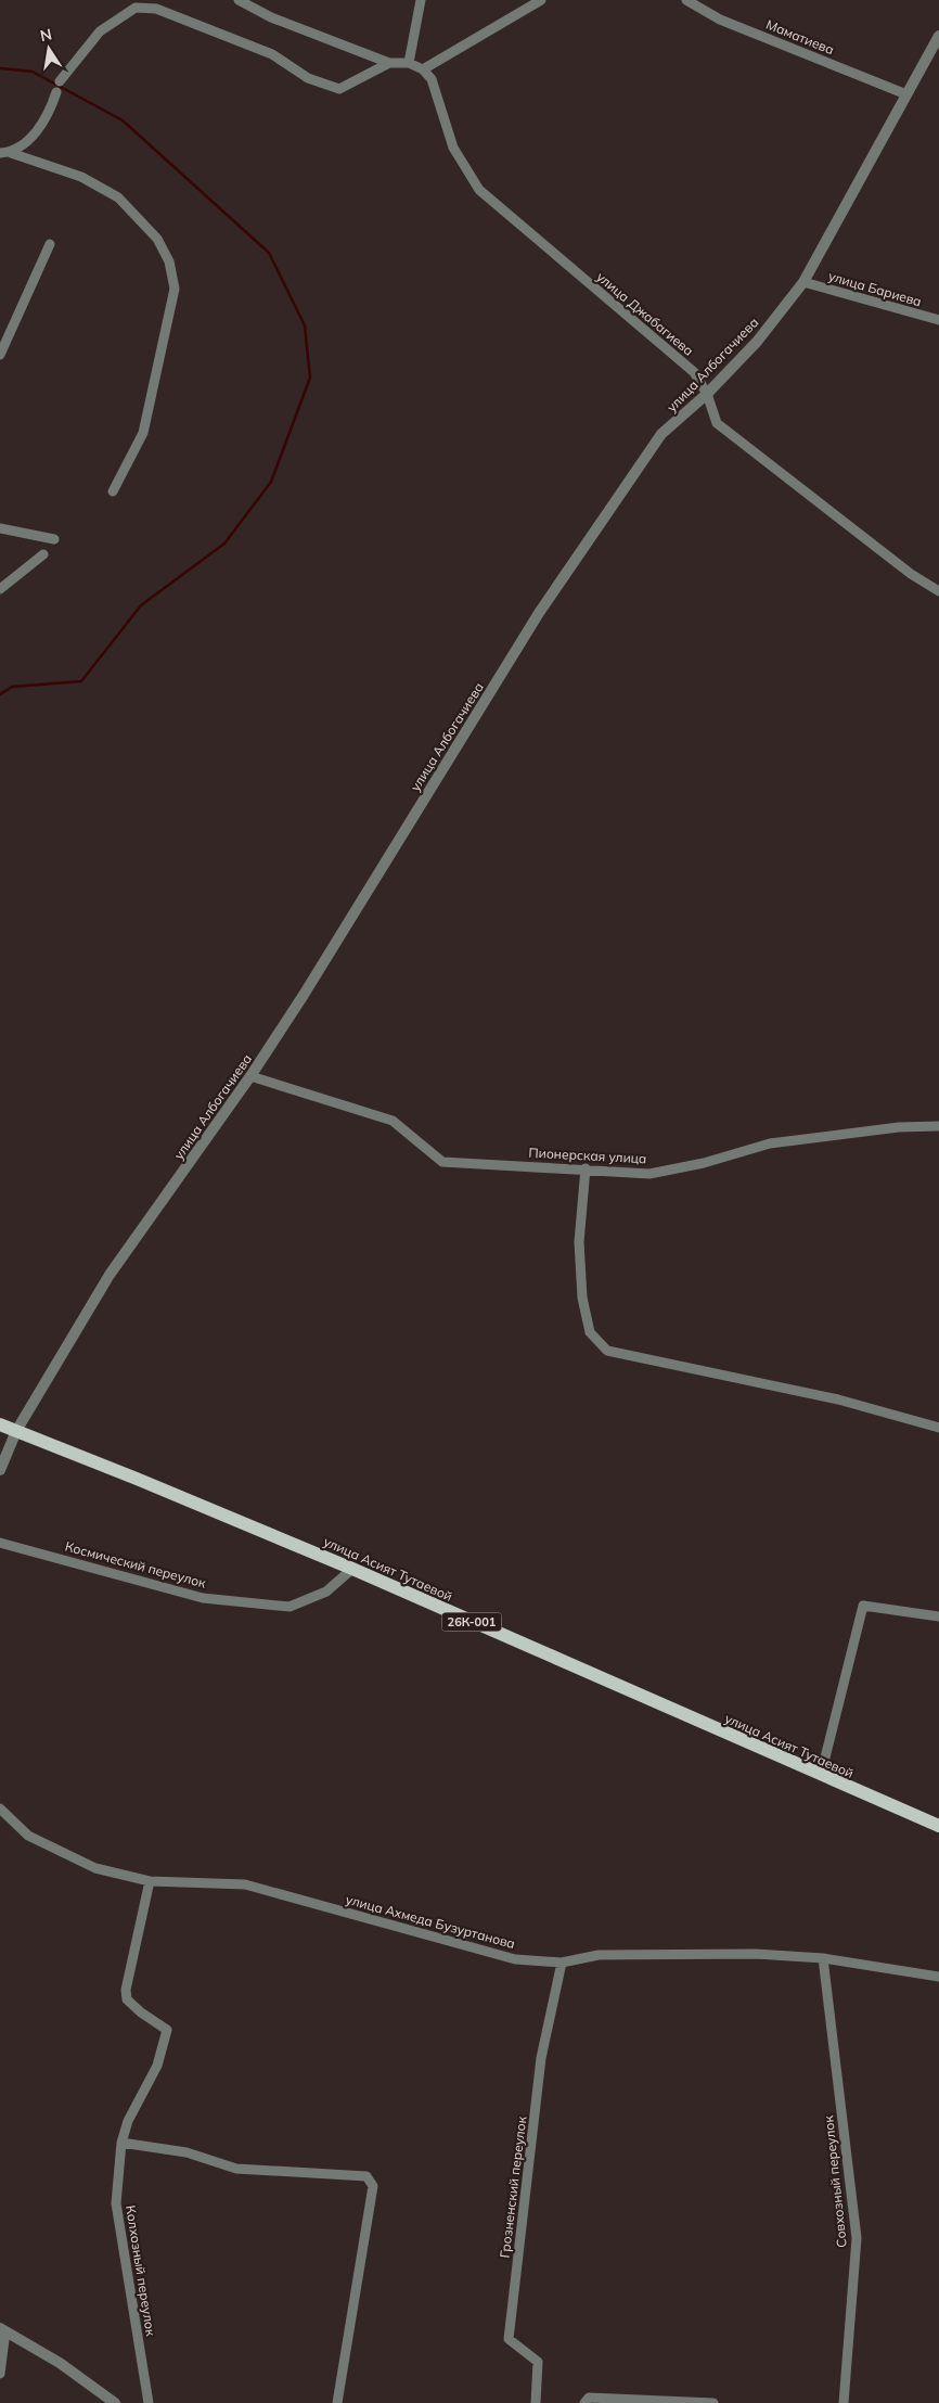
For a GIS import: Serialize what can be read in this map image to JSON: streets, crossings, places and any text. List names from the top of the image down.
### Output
{
  "streets": {
    "main road": ["улица Асият Тутаевой", "26К-001"],
    "street": [
      "Маматиева",
      "улица Бариева",
      "улица Джабагиева",
      "улица Албогачиева",
      "Пионерская улица",
      "Космический переулок",
      "улица Ахмеда Бузуртанова",
      "Совхозный переулок",
      "Грозненский переулок",
      "Колхозный переулок"
    ]
  },
  "crossings": [
    ["Маматиева", "улица Албогачиева"],
    ["улица Бариева", "улица Албогачиева"],
    ["улица Джабагиева", "улица Албогачиева"],
    ["улица Албогачиева", "Пионерская улица"],
    ["улица Албогачиева", "улица Асият Тутаевой"],
    ["Космический переулок", "улица Асият Тутаевой"],
    ["улица Ахмеда Бузуртанова", "Совхозный переулок"],
    ["улица Ахмеда Бузуртанова", "Грозненский переулок"],
    ["улица Ахмеда Бузуртанова", "Колхозный переулок"]
  ],
  "north": "top"
}
